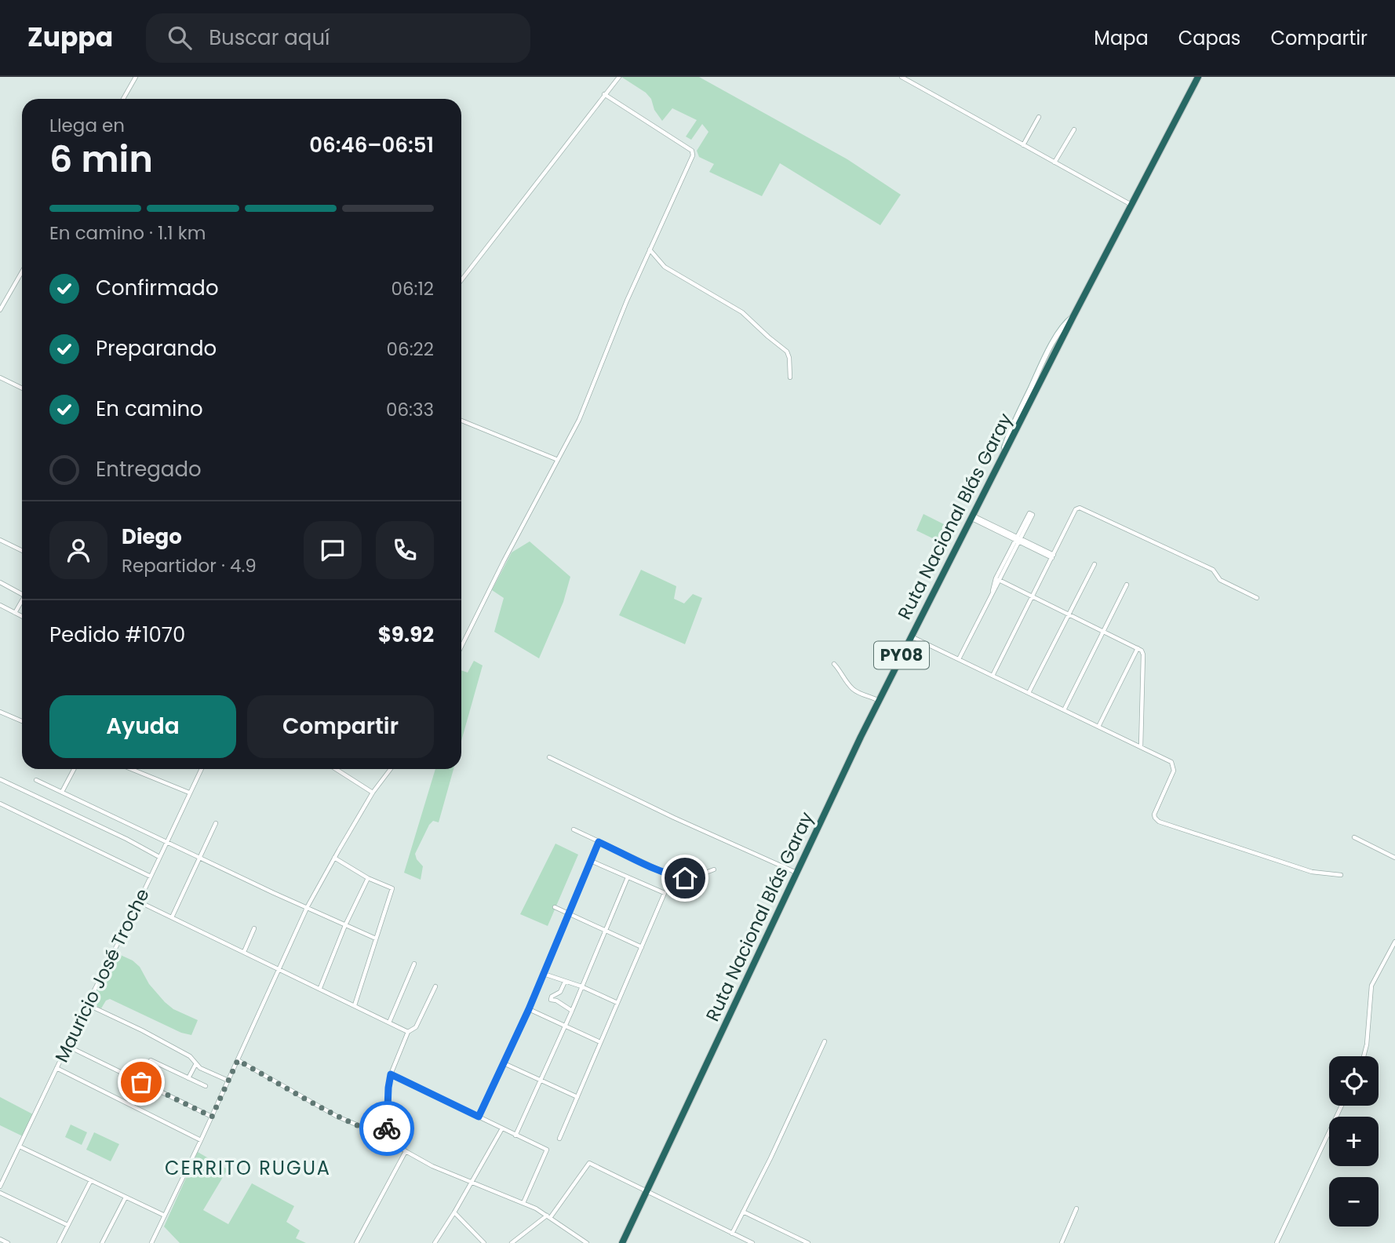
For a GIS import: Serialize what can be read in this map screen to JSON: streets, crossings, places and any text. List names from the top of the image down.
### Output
{
  "streets": {
    "highway": ["Ruta Nacional Blás Garay", "PY08"],
    "street": ["Mauricio José Troche"]
  },
  "districts": ["CERRITO RUGUA"],
  "page": {
    "header": "Zuppa",
    "search": "Buscar aquí",
    "nav": ["Mapa", "Capas", "Compartir"],
    "heading": ["6 min", "Llega en", "06:46–06:51"],
    "panel": [
      "Diego",
      "Repartidor · 4.9",
      "Pedido #1070",
      "$9.92"
    ],
    "bar": "En camino · 1.1 km",
    "list": [
      ["Confirmado", "06:12"],
      ["Preparando", "06:22"],
      ["En camino", "06:33"],
      "Entregado"
    ],
    "buttons": ["Ayuda", "Compartir"],
    "map_buttons": ["+", "−"]
  }
}
